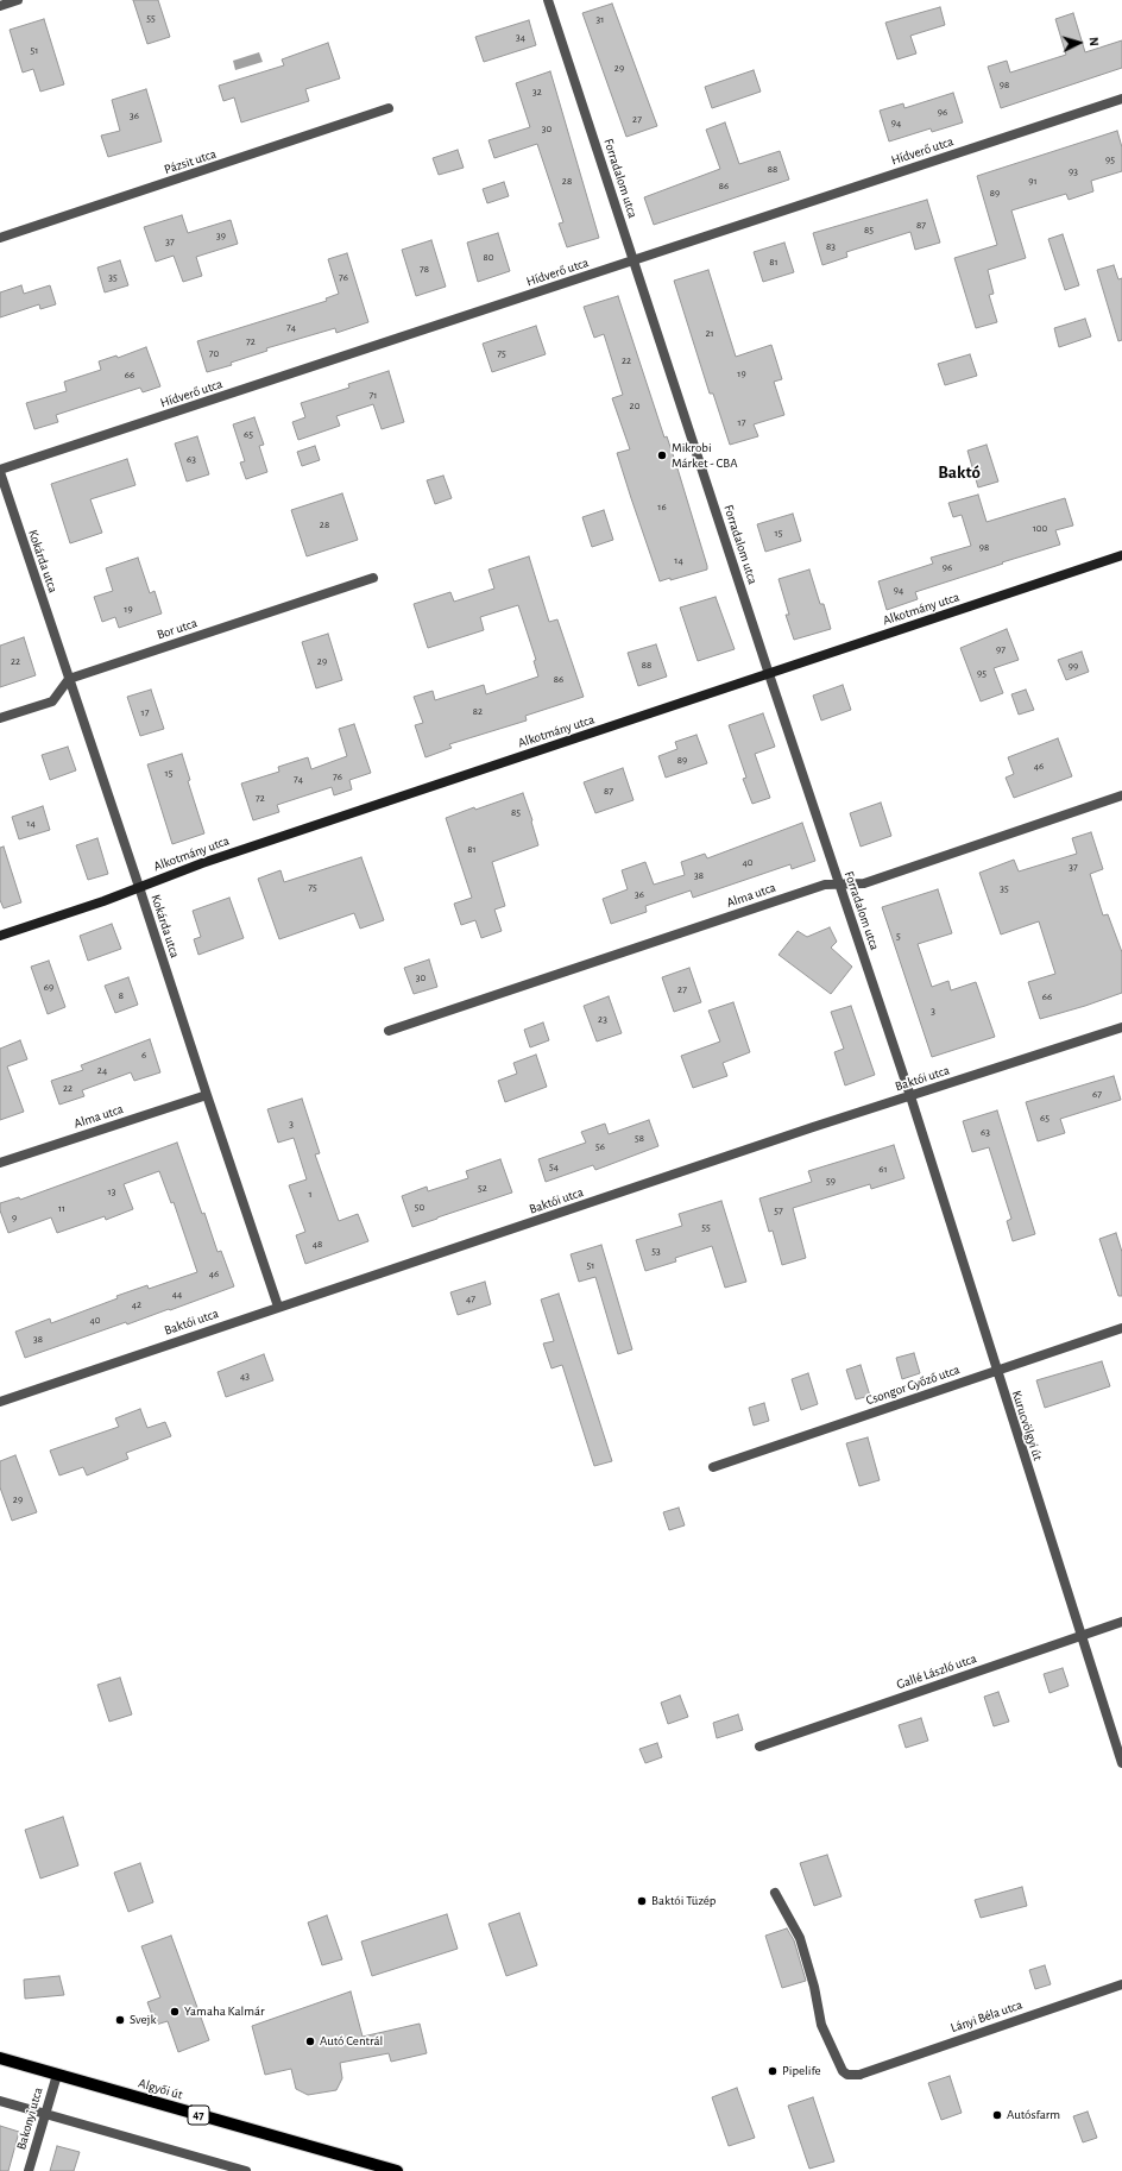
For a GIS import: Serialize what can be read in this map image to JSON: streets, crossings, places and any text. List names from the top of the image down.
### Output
{
  "streets": {
    "main road": ["Algyői út", "47"],
    "street": [
      "Hídverő utca",
      "Pázsit utca",
      "Forradalom utca",
      "Kokárda utca",
      "Alkotmány utca",
      "Bor utca",
      "Alma utca",
      "Baktói utca",
      "Csongor Győző utca",
      "Kurucvölgyi út",
      "Gallé László utca",
      "Lányi Béla utca",
      "Bakonyi utca"
    ]
  },
  "crossings": [
    ["Hídverő utca", "Forradalom utca"],
    ["Hídverő utca", "Kokárda utca"],
    ["Forradalom utca", "Alkotmány utca"],
    ["Forradalom utca", "Alma utca"],
    ["Forradalom utca", "Baktói utca"],
    ["Forradalom utca", "Kurucvölgyi út"],
    ["Kokárda utca", "Alkotmány utca"],
    ["Kokárda utca", "Bor utca"],
    ["Kokárda utca", "Alma utca"],
    ["Kokárda utca", "Baktói utca"],
    ["Baktói utca", "Kurucvölgyi út"],
    ["Csongor Győző utca", "Kurucvölgyi út"],
    ["Kurucvölgyi út", "Gallé László utca"],
    ["Algyői út", "Bakonyi utca"]
  ],
  "districts": ["Baktó"],
  "places": [
    "Mikrobi Márket - CBA",
    "Baktói Tüzép",
    "Yamaha Kalmár",
    "Svejk",
    "Autó Centrál",
    "Pipelife",
    "Autósfarm"
  ],
  "house_numbers": [
    "55",
    "31",
    "34",
    "51",
    "29",
    "98",
    "32",
    "96",
    "36",
    "27",
    "94",
    "30",
    "95",
    "88",
    "93",
    "28",
    "91",
    "86",
    "89",
    "87",
    "85",
    "39",
    "37",
    "83",
    "80",
    "81",
    "78",
    "35",
    "76",
    "74",
    "21",
    "72",
    "70",
    "75",
    "22",
    "19",
    "66",
    "71",
    "20",
    "17",
    "65",
    "63",
    "16",
    "28",
    "100",
    "15",
    "98",
    "14",
    "96",
    "94",
    "19",
    "97",
    "22",
    "29",
    "88",
    "99",
    "95",
    "86",
    "82",
    "17",
    "89",
    "46",
    "15",
    "76",
    "74",
    "87",
    "72",
    "85",
    "14",
    "81",
    "40",
    "37",
    "38",
    "75",
    "35",
    "36",
    "5",
    "30",
    "69",
    "27",
    "8",
    "66",
    "3",
    "23",
    "6",
    "24",
    "22",
    "67",
    "65",
    "3",
    "63",
    "58",
    "56",
    "54",
    "61",
    "59",
    "52",
    "13",
    "1",
    "50",
    "11",
    "57",
    "9",
    "55",
    "48",
    "53",
    "51",
    "46",
    "44",
    "47",
    "42",
    "40",
    "38",
    "43",
    "29"
  ],
  "north": "right"
}
